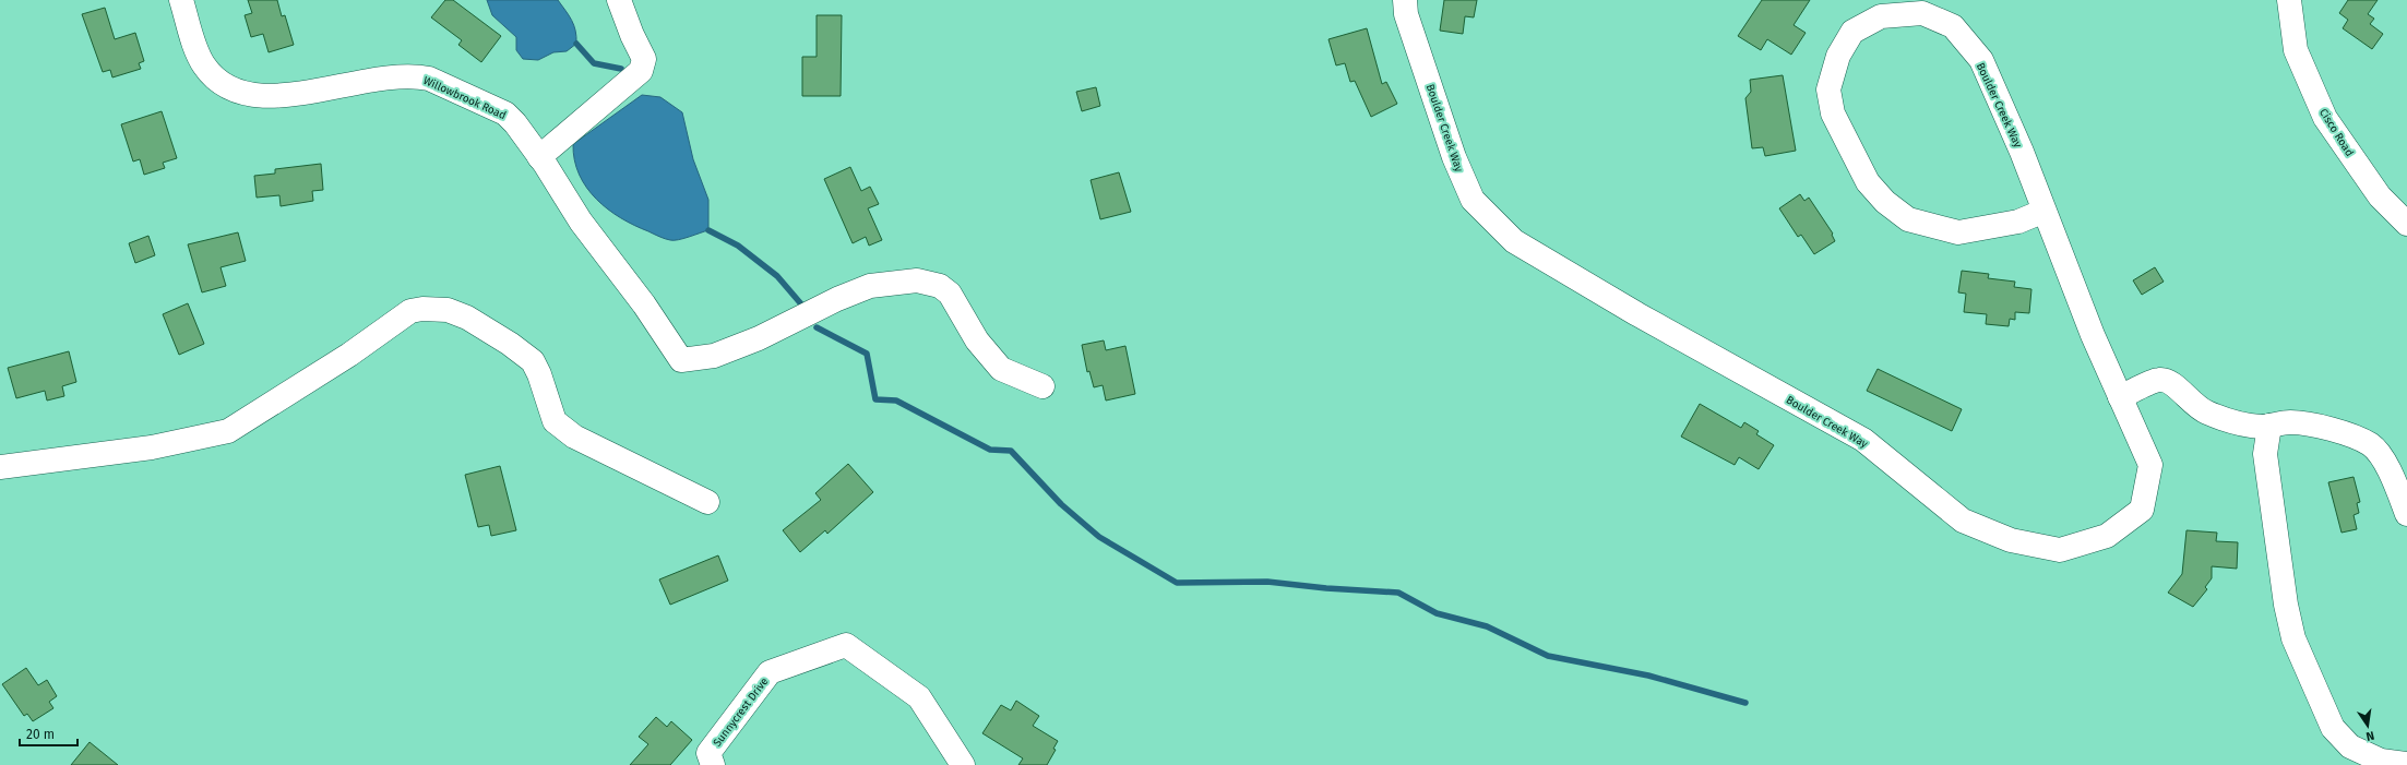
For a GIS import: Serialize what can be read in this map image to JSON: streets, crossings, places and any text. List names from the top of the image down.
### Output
{
  "streets": {
    "street": [
      "Willowbrook Road",
      "Boulder Creek Way",
      "Cisco Road",
      "Sunnycrest Drive"
    ]
  },
  "scale_bar": "20 m",
  "north": "bottom"
}
